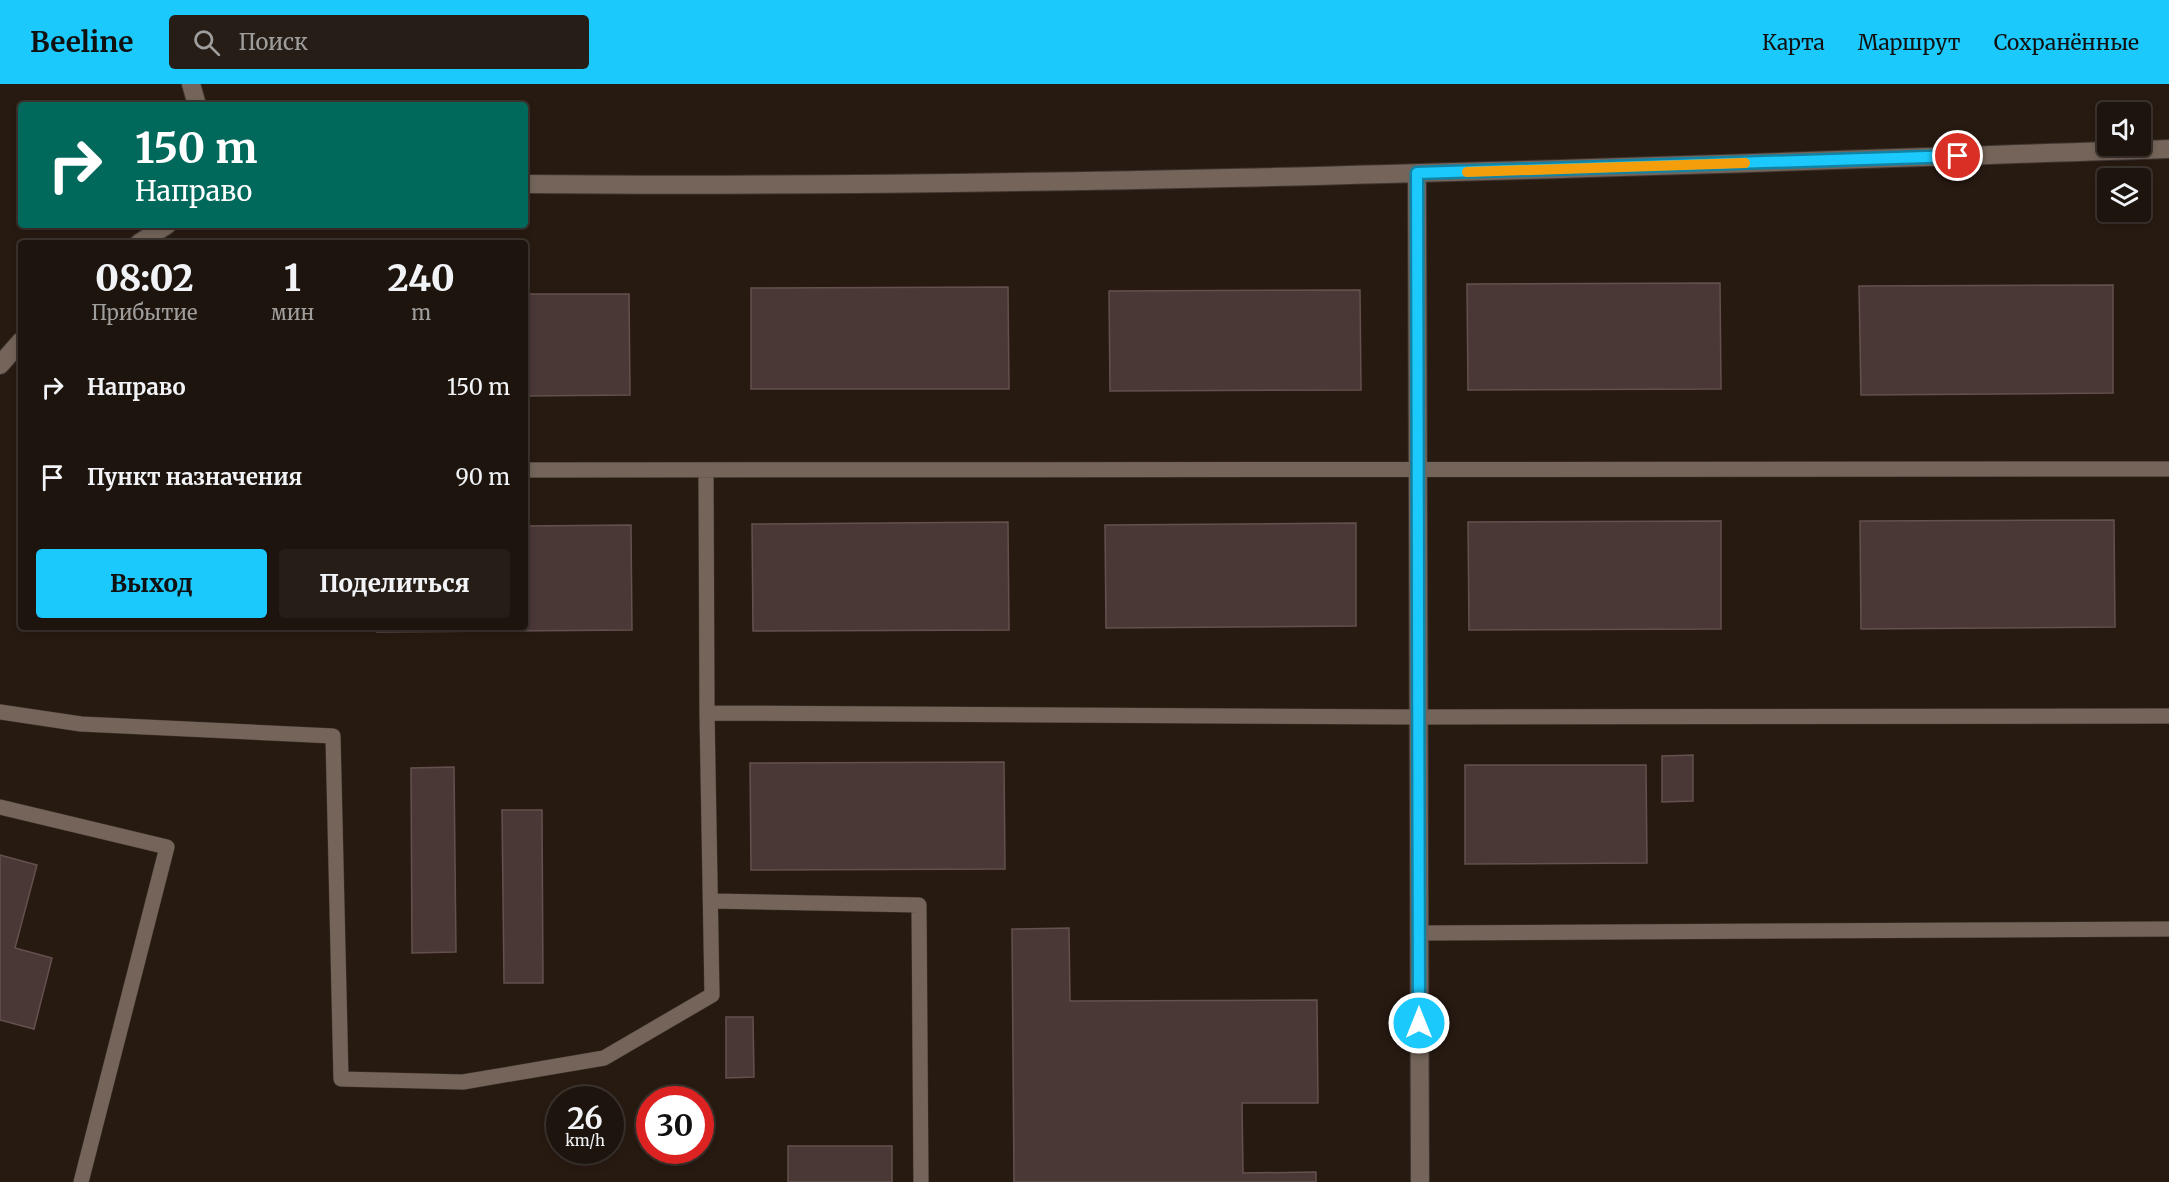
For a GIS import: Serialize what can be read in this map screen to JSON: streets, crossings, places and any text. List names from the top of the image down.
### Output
{
  "page": {
    "header": "Beeline",
    "search": "Поиск",
    "nav": ["Карта", "Маршрут", "Сохранённые"],
    "turn": ["150 m", "Направо"],
    "eta": [
      "08:02",
      "Прибытие",
      "1",
      "мин",
      "240",
      "m"
    ],
    "list": [
      {
        "name": "Направо",
        "value": "150 m"
      },
      {
        "name": "Пункт назначения",
        "value": "90 m"
      }
    ],
    "buttons": ["Выход", "Поделиться"],
    "speed": "26 km/h",
    "limit": "30"
  }
}
